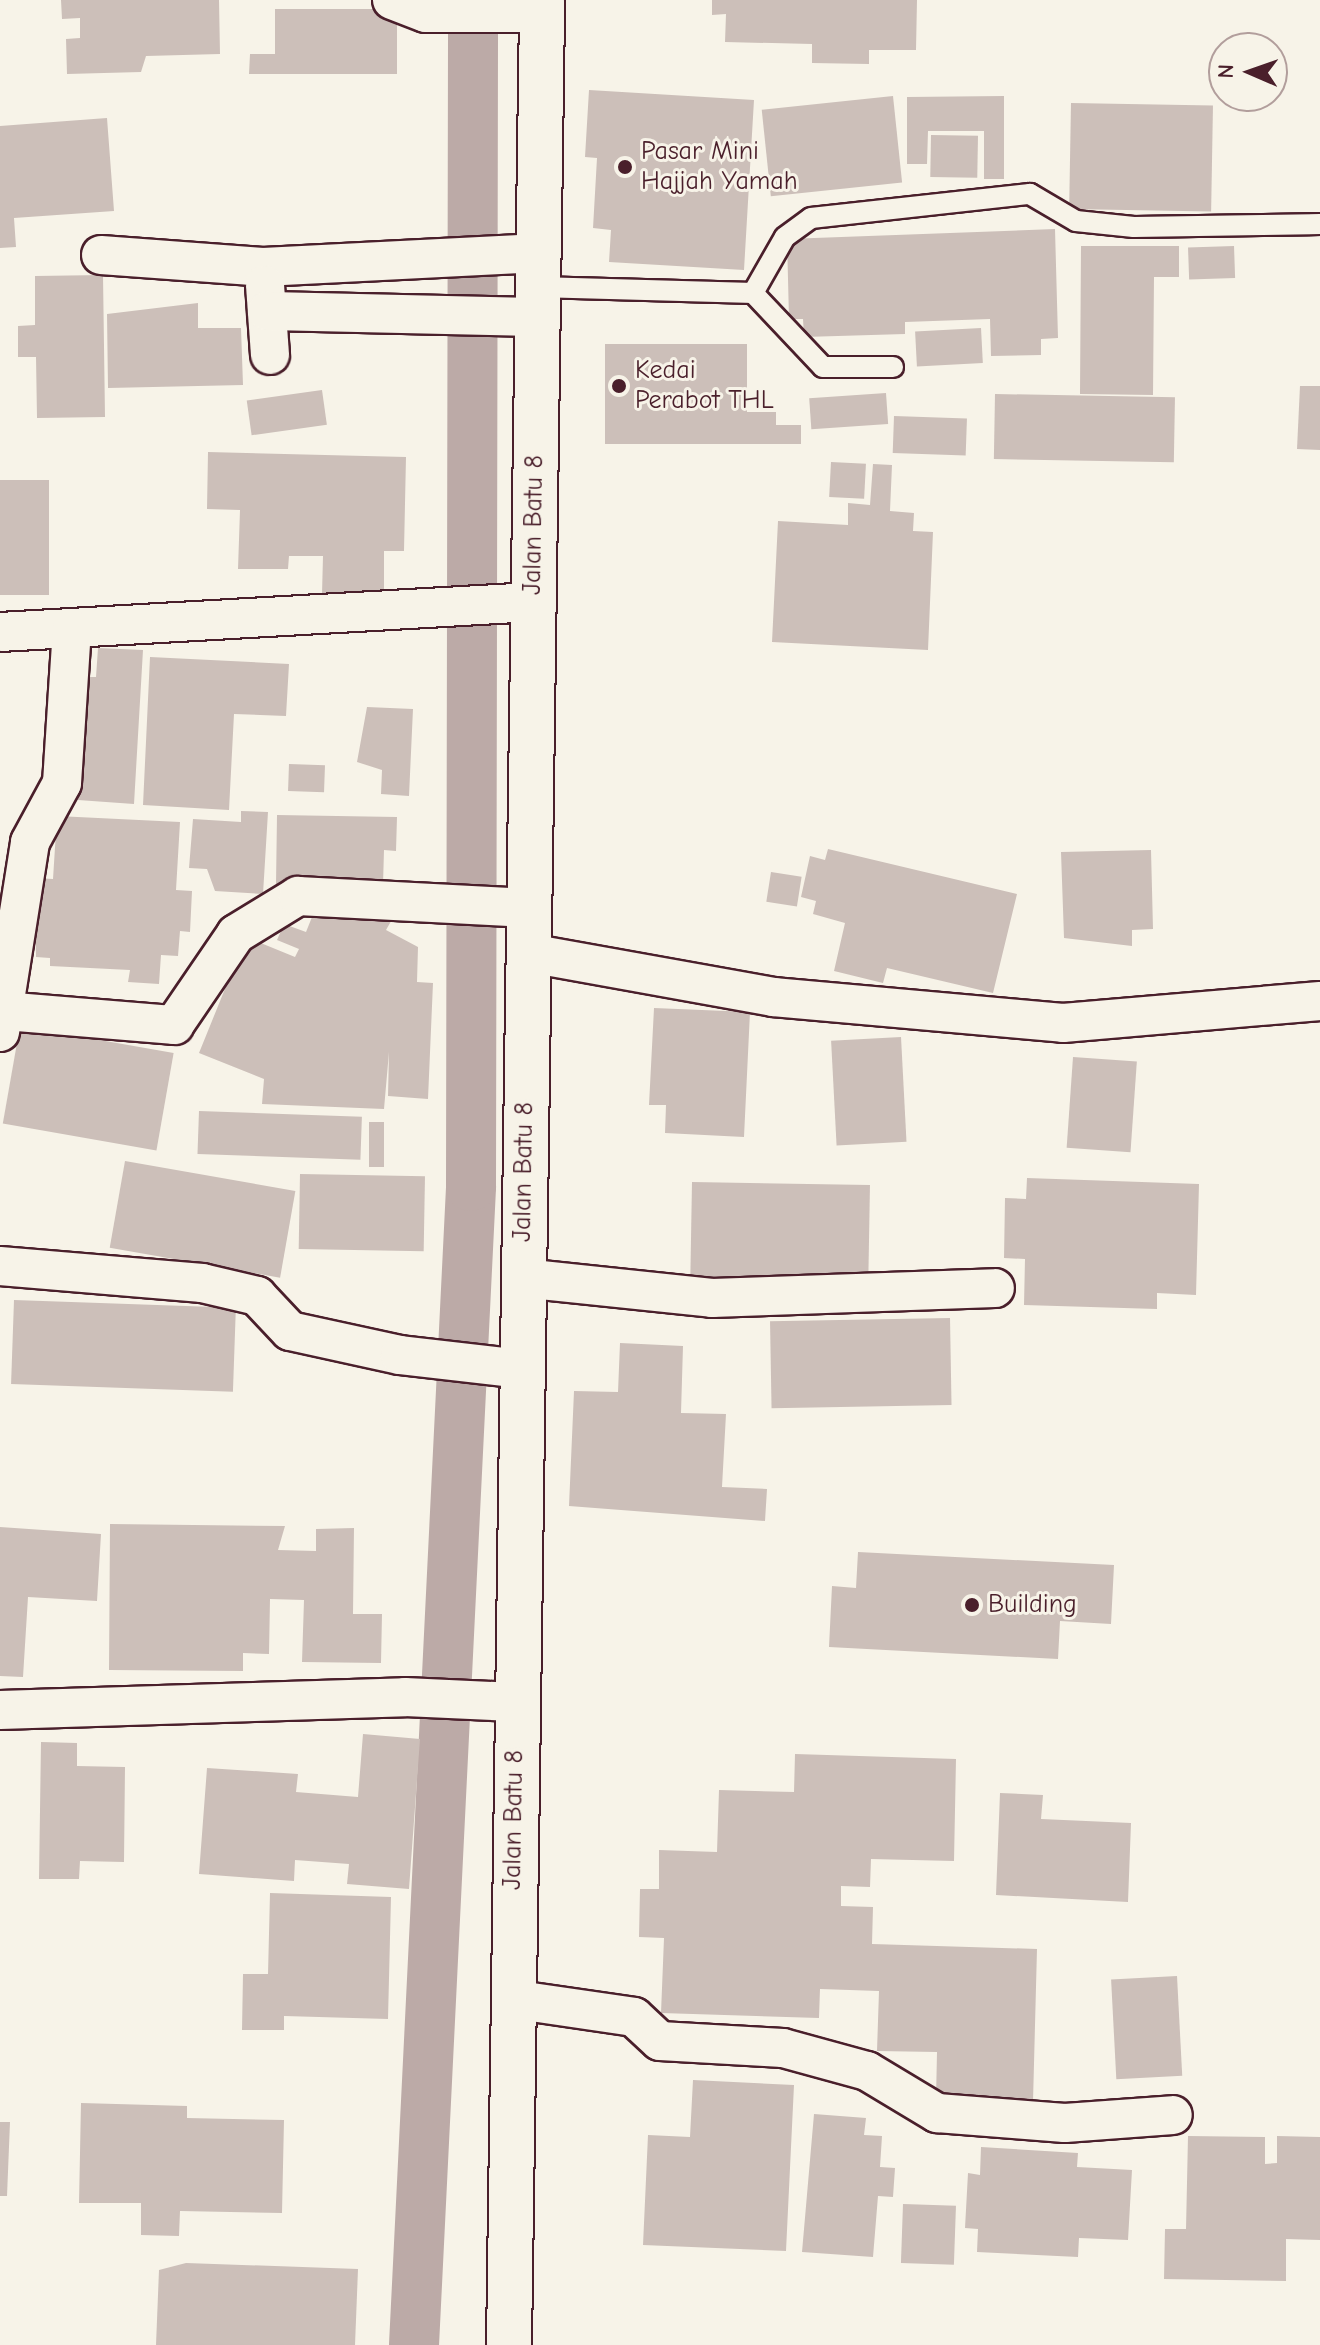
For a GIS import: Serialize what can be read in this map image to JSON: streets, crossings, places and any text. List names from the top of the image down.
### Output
{
  "streets": {
    "street": ["Jalan Batu 8"]
  },
  "places": ["Pasar Mini Hajjah Yamah", "Kedai Perabot THL", "Building"],
  "north": "left"
}
